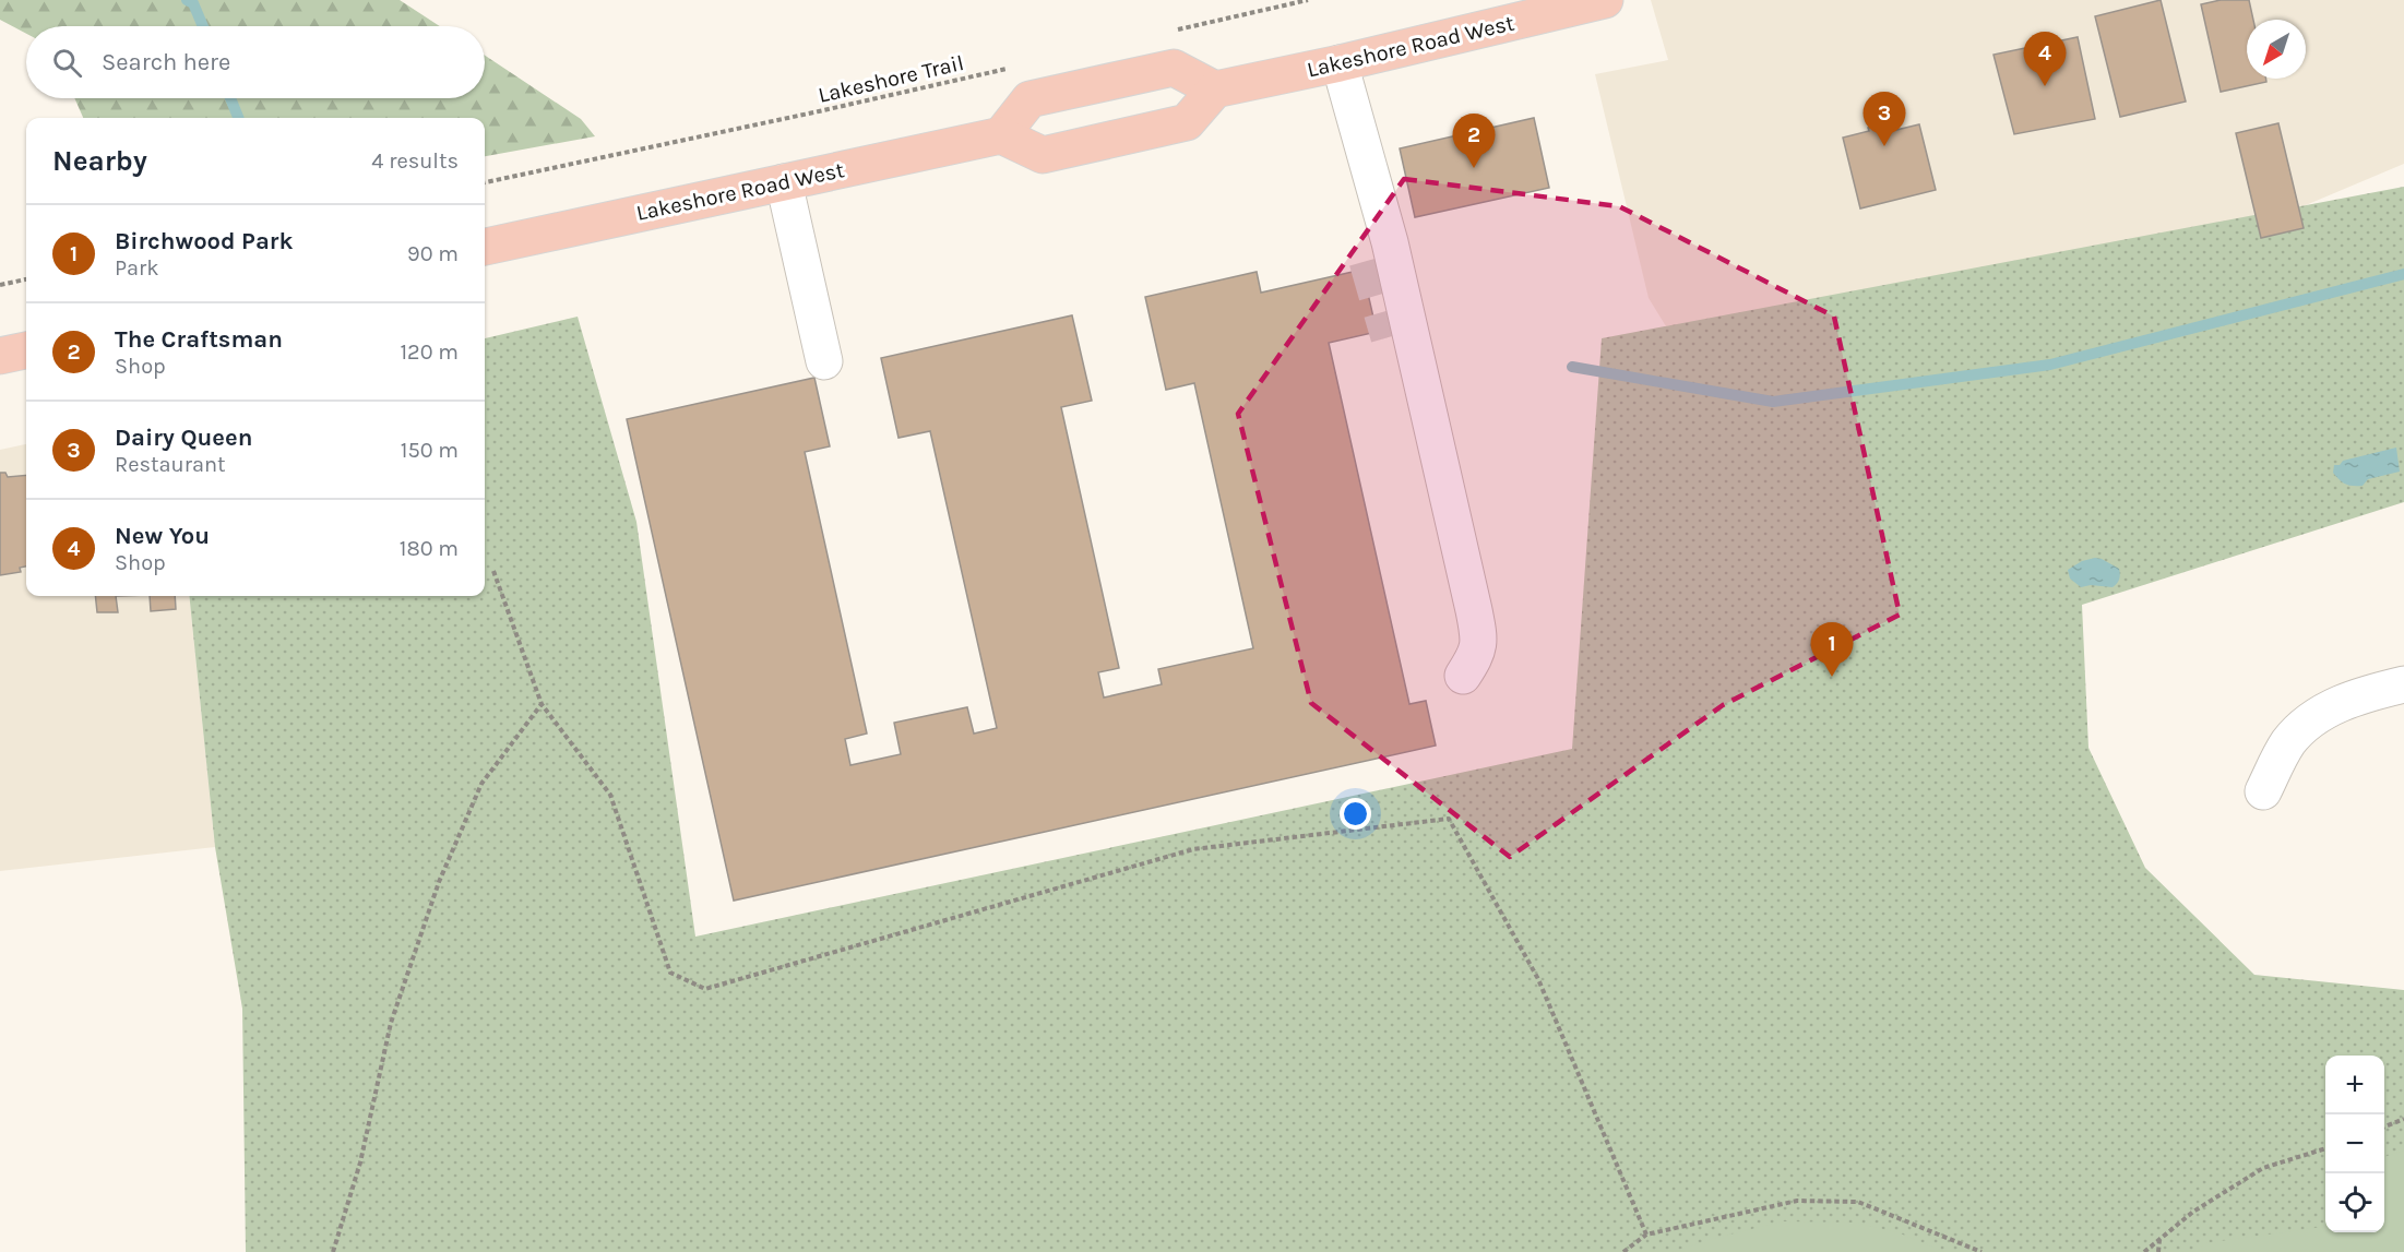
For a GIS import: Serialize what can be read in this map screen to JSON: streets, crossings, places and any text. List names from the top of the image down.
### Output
{
  "streets": {
    "main road": ["Lakeshore Road West"],
    "path": ["Lakeshore Trail"]
  },
  "north": "bottom left",
  "page": {
    "search": "Search here",
    "pins": [
      "4",
      "3",
      "2",
      "1"
    ],
    "heading": ["Nearby", "4 results"],
    "list": [
      {
        "mark": "1",
        "name": "Birchwood Park",
        "note": "Park",
        "value": "90 m"
      },
      {
        "mark": "2",
        "name": "The Craftsman",
        "note": "Shop",
        "value": "120 m"
      },
      {
        "mark": "3",
        "name": "Dairy Queen",
        "note": "Restaurant",
        "value": "150 m"
      },
      {
        "mark": "4",
        "name": "New You",
        "note": "Shop",
        "value": "180 m"
      }
    ],
    "map_buttons": ["+", "−"]
  }
}
